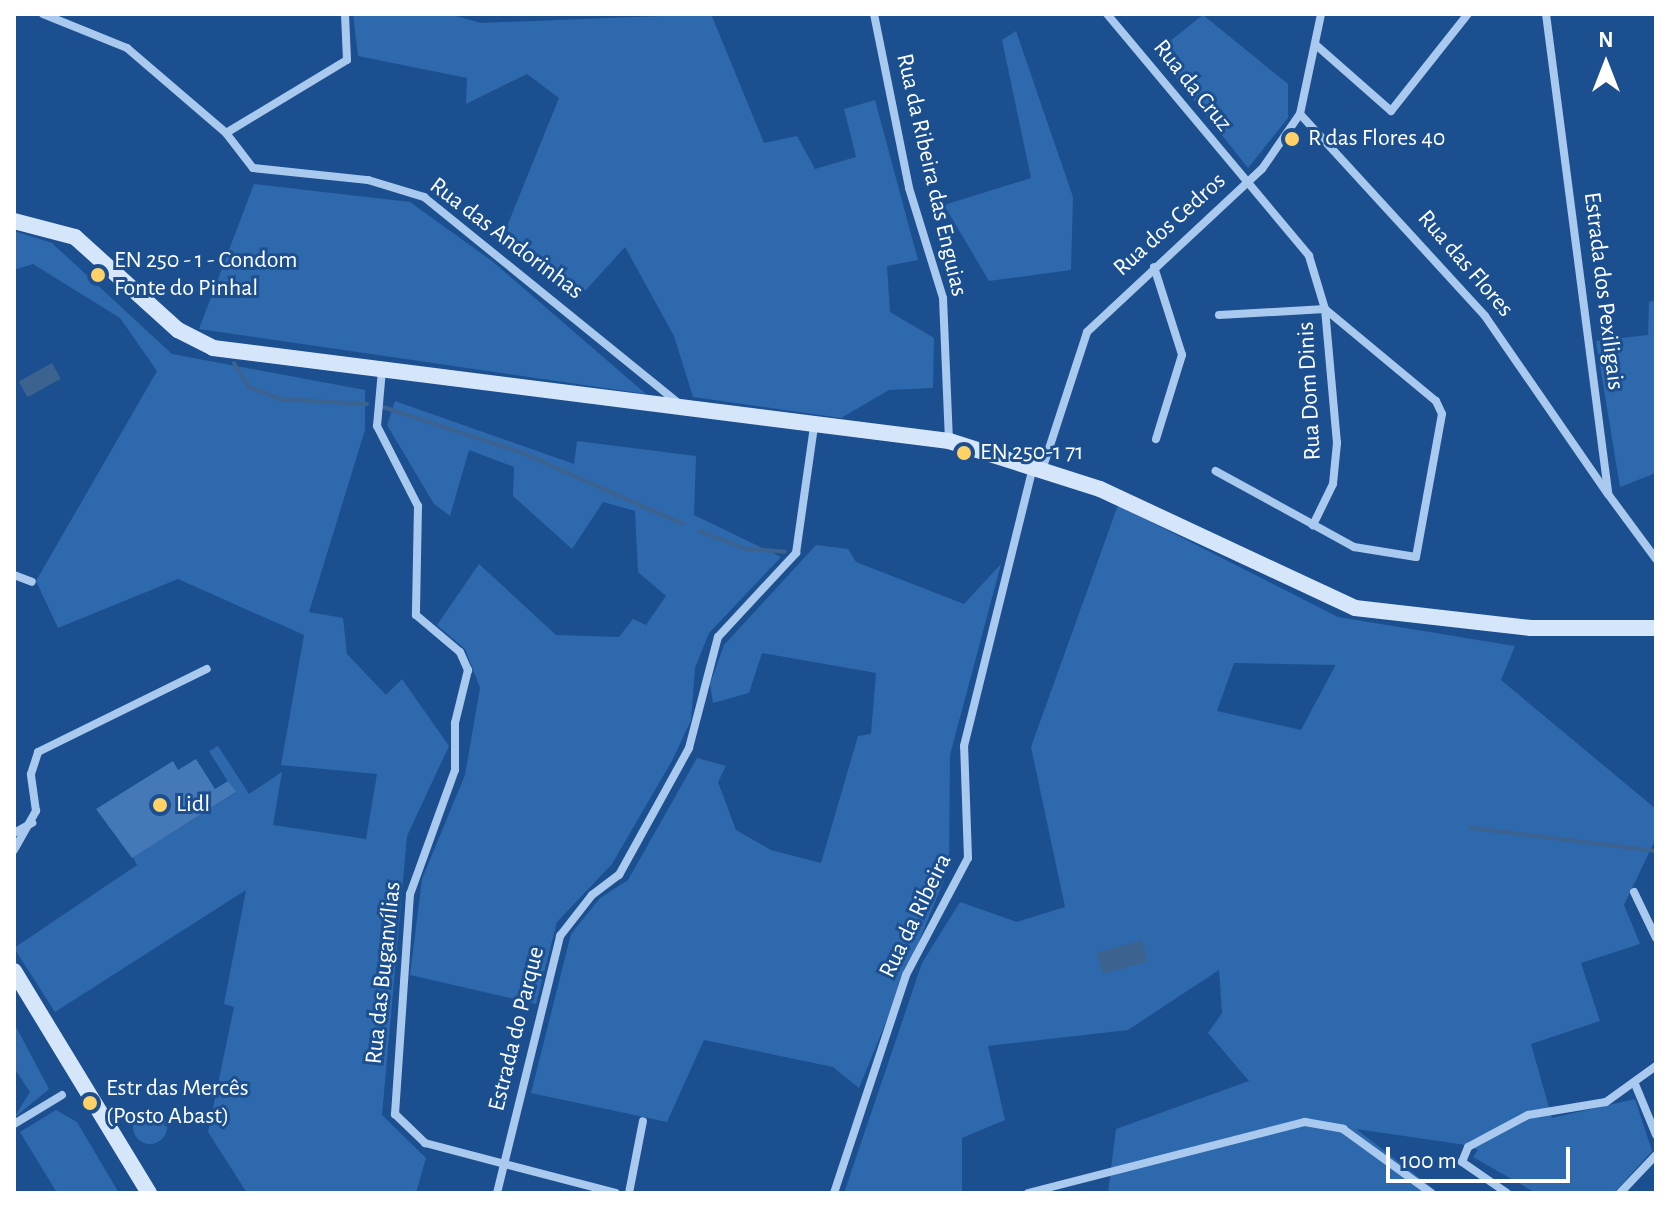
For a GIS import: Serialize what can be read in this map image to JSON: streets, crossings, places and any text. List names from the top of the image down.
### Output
{
  "streets": {
    "street": [
      "Rua da Cruz",
      "Rua da Ribeira das Enguias",
      "Rua dos Cedros",
      "Rua das Andorinhas",
      "Rua das Flores",
      "Estrada dos Pexiligais",
      "Rua Dom Dinis",
      "Rua da Ribeira",
      "Rua das Buganvílias",
      "Estrada do Parque"
    ]
  },
  "crossings": [
    ["Rua da Cruz", "Rua dos Cedros"],
    ["Rua da Cruz", "Rua Dom Dinis"],
    ["Rua dos Cedros", "Rua das Flores"],
    ["Rua dos Cedros", "Rua da Ribeira"],
    ["Rua das Flores", "Estrada dos Pexiligais"],
    ["Rua das Buganvílias", "Estrada do Parque"]
  ],
  "places": [
    "R das Flores 40",
    "EN 250 - 1 - Condom Fonte do Pinhal",
    "EN 250-1 71",
    "Lidl",
    "Estr das Mercês (Posto Abast)"
  ],
  "scale_bar": "100 m",
  "north": "top"
}
